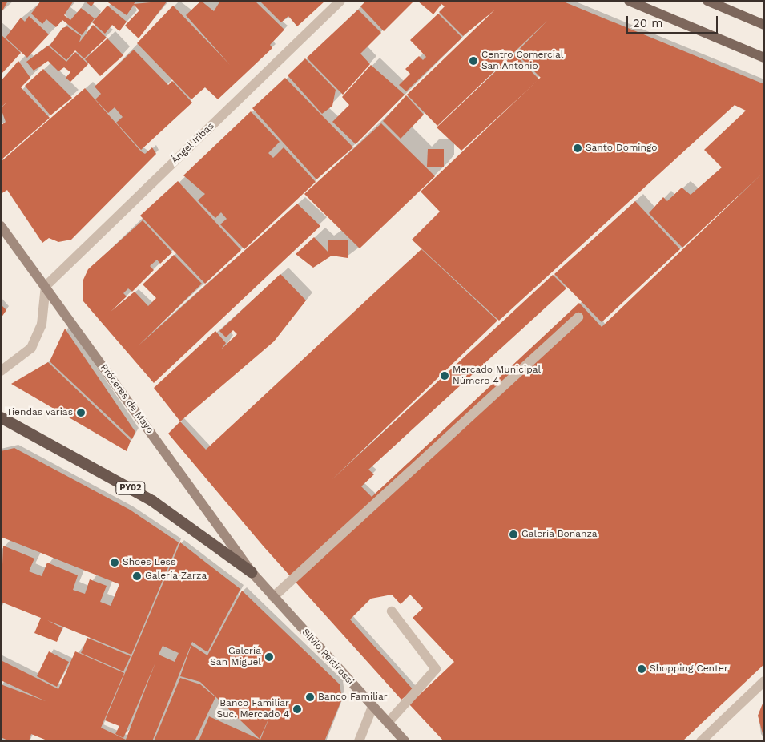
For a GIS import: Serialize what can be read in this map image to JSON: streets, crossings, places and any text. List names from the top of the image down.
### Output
{
  "streets": {
    "highway": ["PY02"],
    "main road": ["Próceres de Mayo", "Silvio Pettirossi"],
    "street": ["Ángel Iribas"]
  },
  "crossings": [
    ["Ángel Iribas", "Próceres de Mayo"],
    ["Próceres de Mayo", "PY02"],
    ["Próceres de Mayo", "Silvio Pettirossi"],
    ["PY02", "Silvio Pettirossi"]
  ],
  "places": [
    "Centro Comercial San Antonio",
    "Santo Domingo",
    "Mercado Municipal Número 4",
    "Tiendas varias",
    "Galería Bonanza",
    "Shoes Less",
    "Galería Zarza",
    "Galería San Miguel",
    "Shopping Center",
    "Banco Familiar",
    "Banco Familiar Suc. Mercado 4"
  ],
  "scale_bar": "20 m"
}
